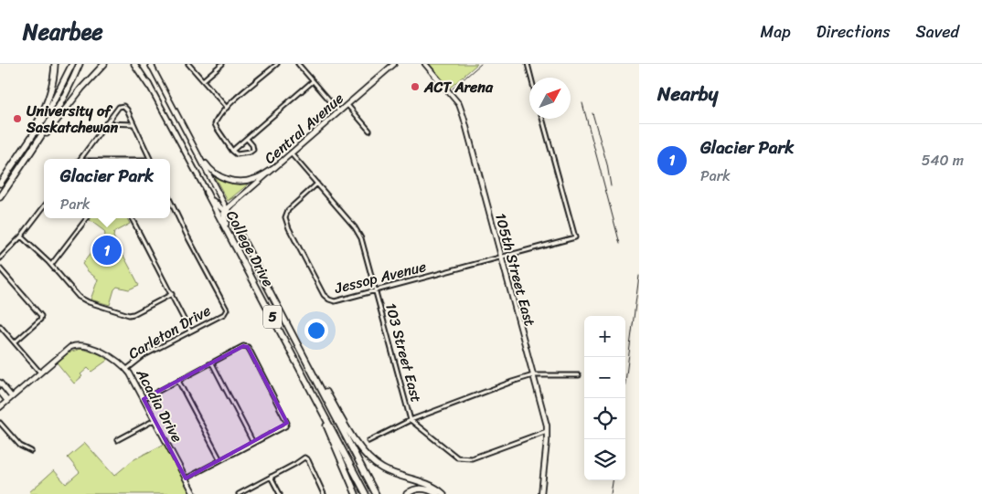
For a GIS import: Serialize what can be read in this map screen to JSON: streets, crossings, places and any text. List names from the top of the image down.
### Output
{
  "streets": {
    "highway": ["College Drive", "5"],
    "street": [
      "Central Avenue",
      "105th Street East",
      "Jessop Avenue",
      "Carleton Drive",
      "103 Street East",
      "Acadia Drive"
    ]
  },
  "crossings": [
    ["Central Avenue", "College Drive"],
    ["Central Avenue", "103 Street East"],
    ["105th Street East", "Jessop Avenue"],
    ["Jessop Avenue", "103 Street East"],
    ["Carleton Drive", "Acadia Drive"]
  ],
  "places": ["ACT Arena", "University of Saskatchewan"],
  "north": "top right",
  "page": {
    "header": "Nearbee",
    "nav": ["Map", "Directions", "Saved"],
    "heading": "Nearby",
    "list": [
      {
        "mark": "1",
        "name": "Glacier Park",
        "note": "Park",
        "value": "540 m"
      }
    ],
    "popup": ["Glacier Park", "Park"],
    "pins": "1",
    "map_buttons": ["+", "−"]
  }
}
